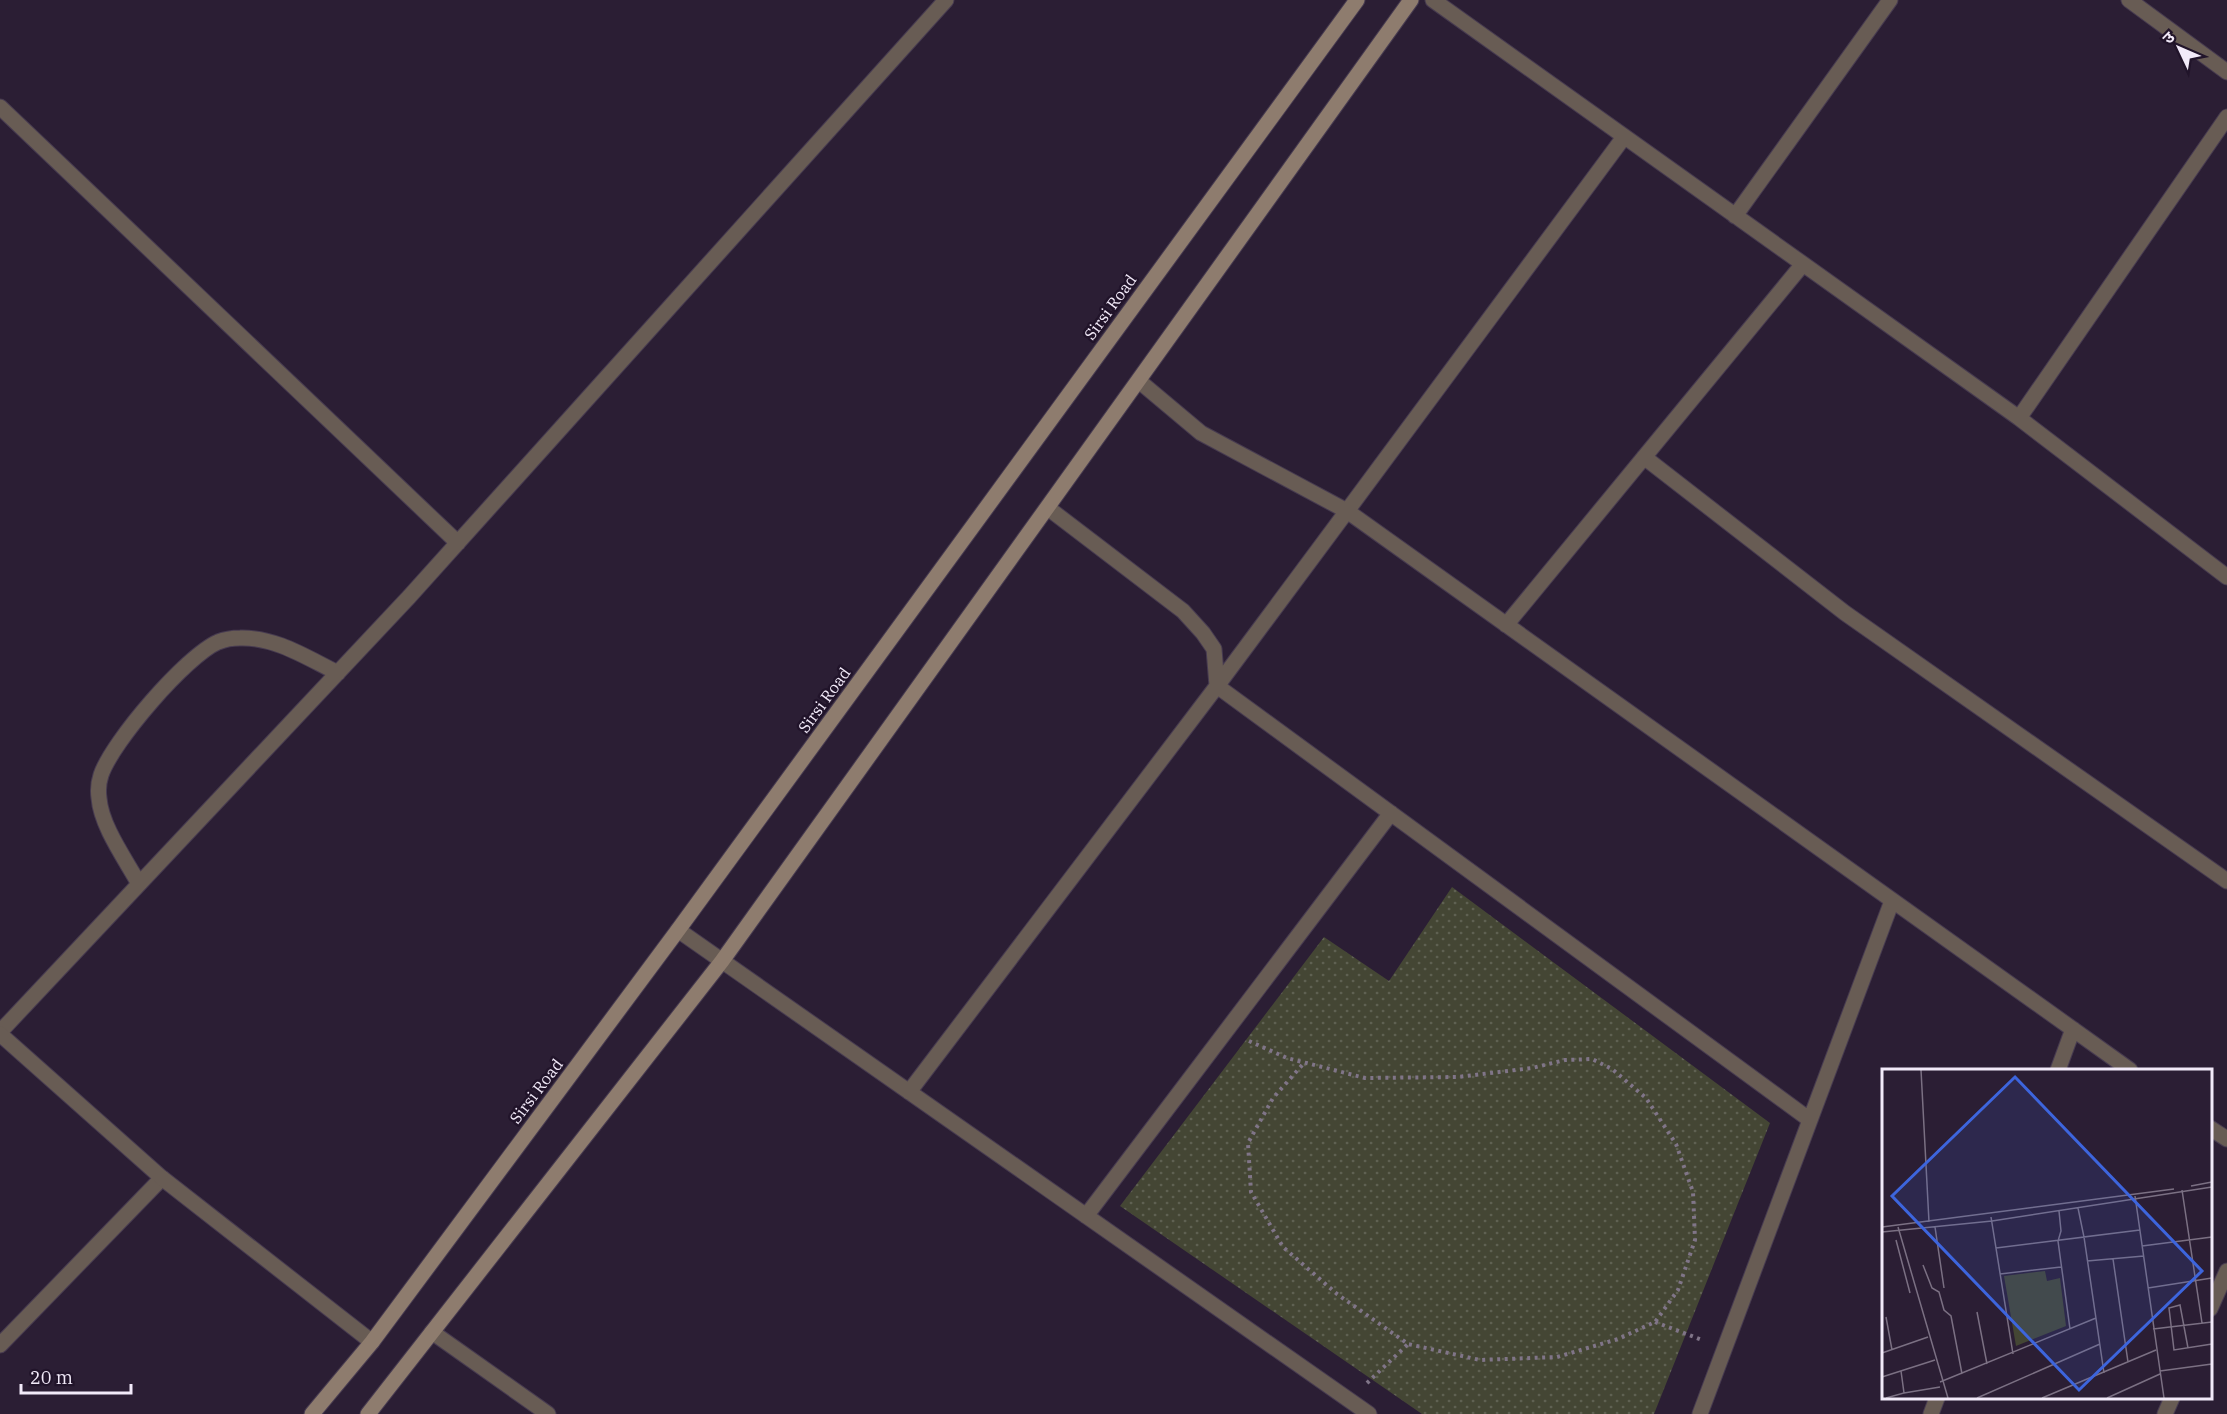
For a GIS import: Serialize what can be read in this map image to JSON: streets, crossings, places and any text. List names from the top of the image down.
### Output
{
  "streets": {
    "street": ["Sirsi Road"]
  },
  "scale_bar": "20 m",
  "north": "top left"
}
